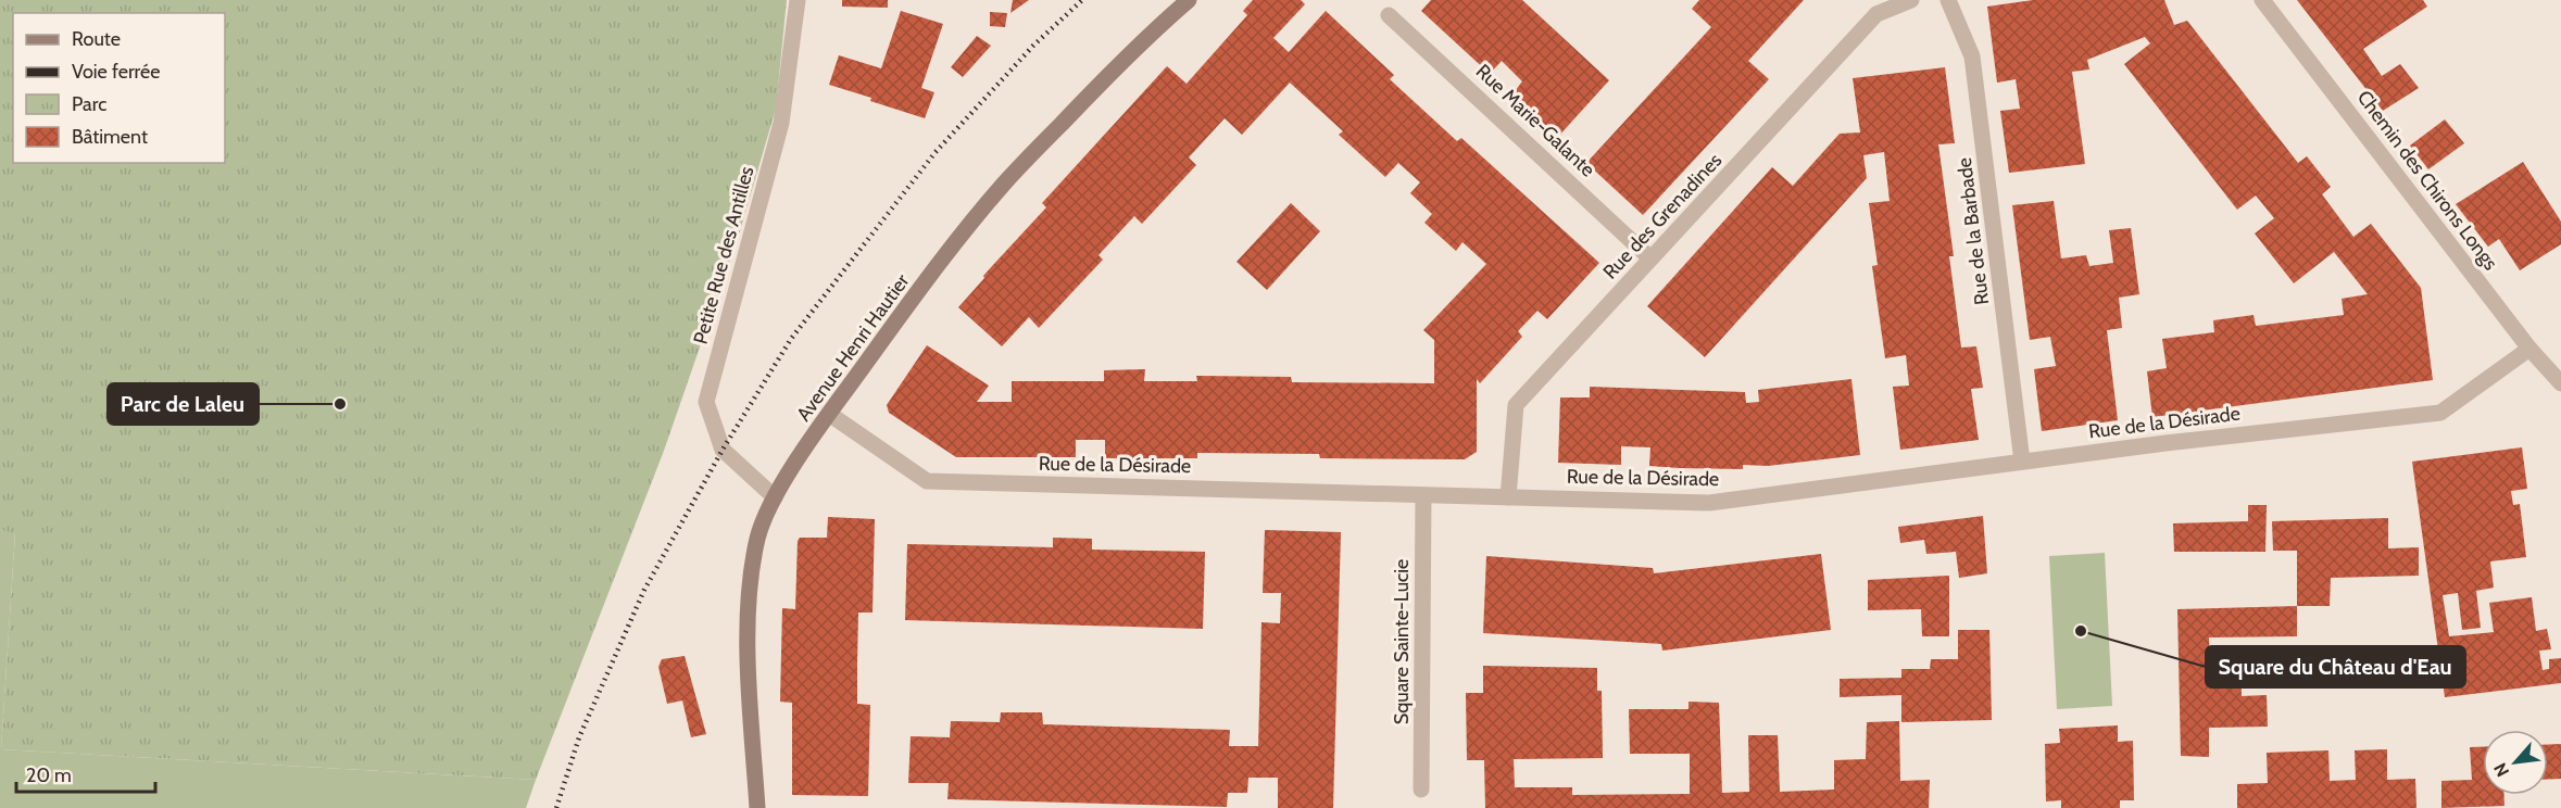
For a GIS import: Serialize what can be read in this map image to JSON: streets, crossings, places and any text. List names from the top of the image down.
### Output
{
  "streets": {
    "street": [
      "Rue Marie-Galante",
      "Chemin des Chirons Longs",
      "Rue des Grenadines",
      "Rue de la Barbade",
      "Petite Rue des Antilles",
      "Avenue Henri Hautier",
      "Rue de la Désirade",
      "Square Sainte-Lucie"
    ]
  },
  "crossings": [
    ["Rue Marie-Galante", "Rue des Grenadines"],
    ["Chemin des Chirons Longs", "Rue de la Désirade"],
    ["Rue des Grenadines", "Rue de la Désirade"],
    ["Rue de la Barbade", "Rue de la Désirade"],
    ["Petite Rue des Antilles", "Avenue Henri Hautier"],
    ["Avenue Henri Hautier", "Rue de la Désirade"],
    ["Rue de la Désirade", "Square Sainte-Lucie"]
  ],
  "places": ["Parc de Laleu", "Square du Château d'Eau"],
  "legend": [
    "Route",
    "Voie ferrée",
    "Parc",
    "Bâtiment"
  ],
  "scale_bar": "20 m",
  "north": "bottom left"
}
